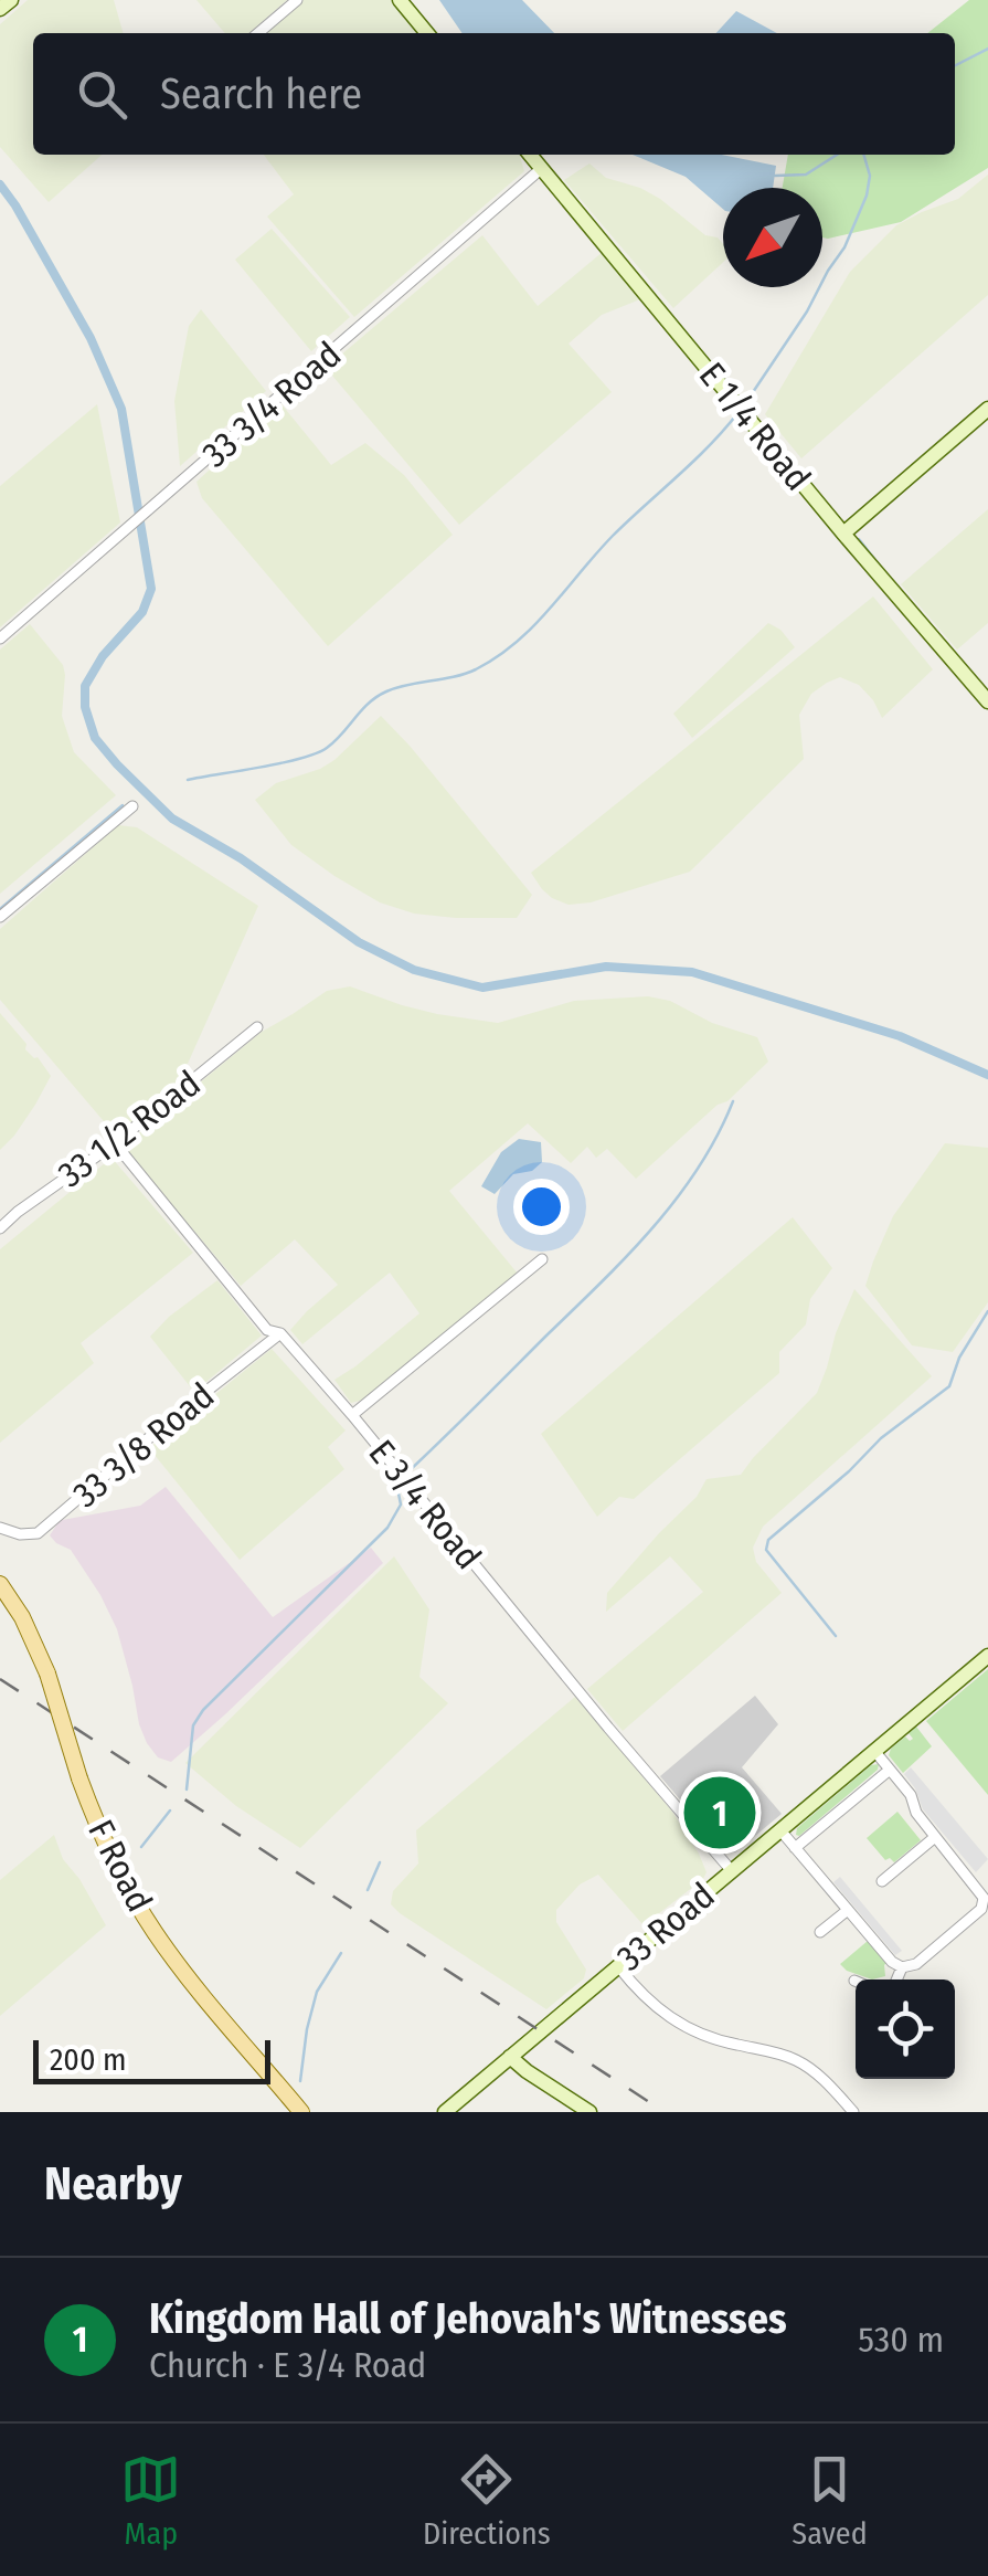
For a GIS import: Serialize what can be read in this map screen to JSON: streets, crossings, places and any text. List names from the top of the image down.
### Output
{
  "streets": {
    "main road": ["F Road"],
    "street": [
      "33 3/4 Road",
      "E 1/4 Road",
      "33 1/2 Road",
      "33 3/8 Road",
      "E 3/4 Road",
      "33 Road"
    ]
  },
  "crossings": [
    ["33 3/4 Road", "E 1/4 Road"],
    ["33 1/2 Road", "E 3/4 Road"],
    ["33 3/8 Road", "E 3/4 Road"],
    ["E 3/4 Road", "33 Road"]
  ],
  "scale_bar": "200 m",
  "north": "bottom left",
  "page": {
    "search": "Search here",
    "pins": "1",
    "scale": "200 m",
    "heading": "Nearby",
    "list": [
      {
        "mark": "1",
        "name": "Kingdom Hall of Jehovah's Witnesses",
        "note": "Church · E 3/4 Road",
        "value": "530 m"
      }
    ],
    "nav": ["Map", "Directions", "Saved"]
  }
}
